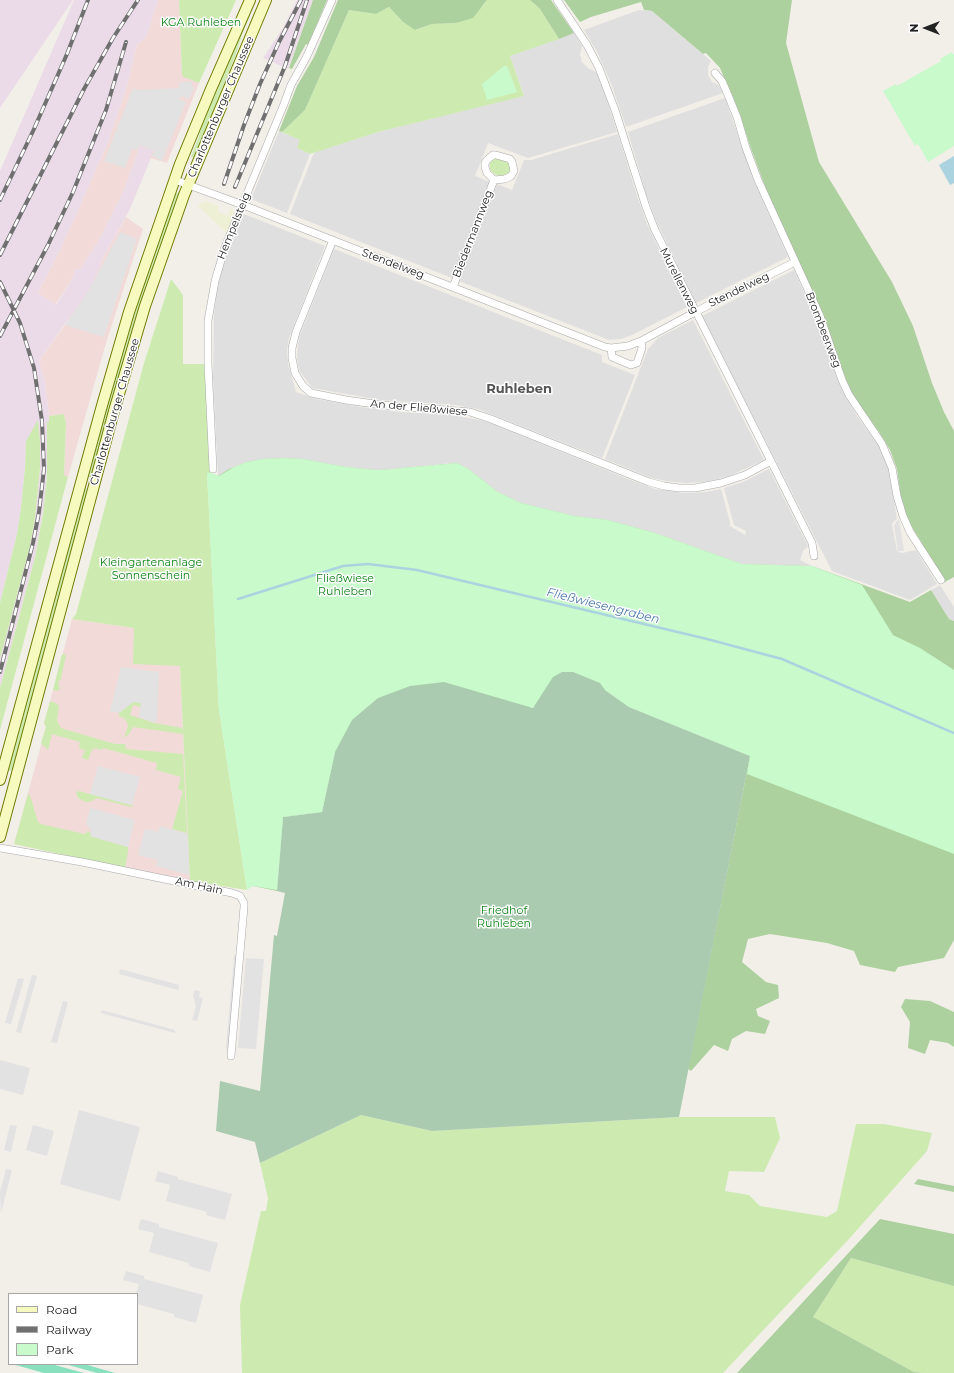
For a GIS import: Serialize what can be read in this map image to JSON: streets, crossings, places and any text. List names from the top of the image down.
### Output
{
  "streets": {
    "main road": ["Charlottenburger Chaussee"],
    "street": [
      "Hempelsteig",
      "Biedermannweg",
      "Stendelweg",
      "Murellenweg",
      "Brombeerweg",
      "An der Fließwiese",
      "Am Hain"
    ]
  },
  "crossings": [
    ["Charlottenburger Chaussee", "Stendelweg"],
    ["Hempelsteig", "Stendelweg"],
    ["Biedermannweg", "Stendelweg"],
    ["Stendelweg", "Murellenweg"],
    ["Stendelweg", "Brombeerweg"],
    ["Stendelweg", "An der Fließwiese"],
    ["Murellenweg", "An der Fließwiese"]
  ],
  "districts": ["Ruhleben"],
  "water": ["Fließwiesengraben"],
  "parks": [
    "KGA Ruhleben",
    "Kleingartenanlage Sonnenschein",
    "Fließwiese Ruhleben",
    "Friedhof Ruhleben"
  ],
  "legend": ["Road", "Railway", "Park"],
  "north": "left"
}
